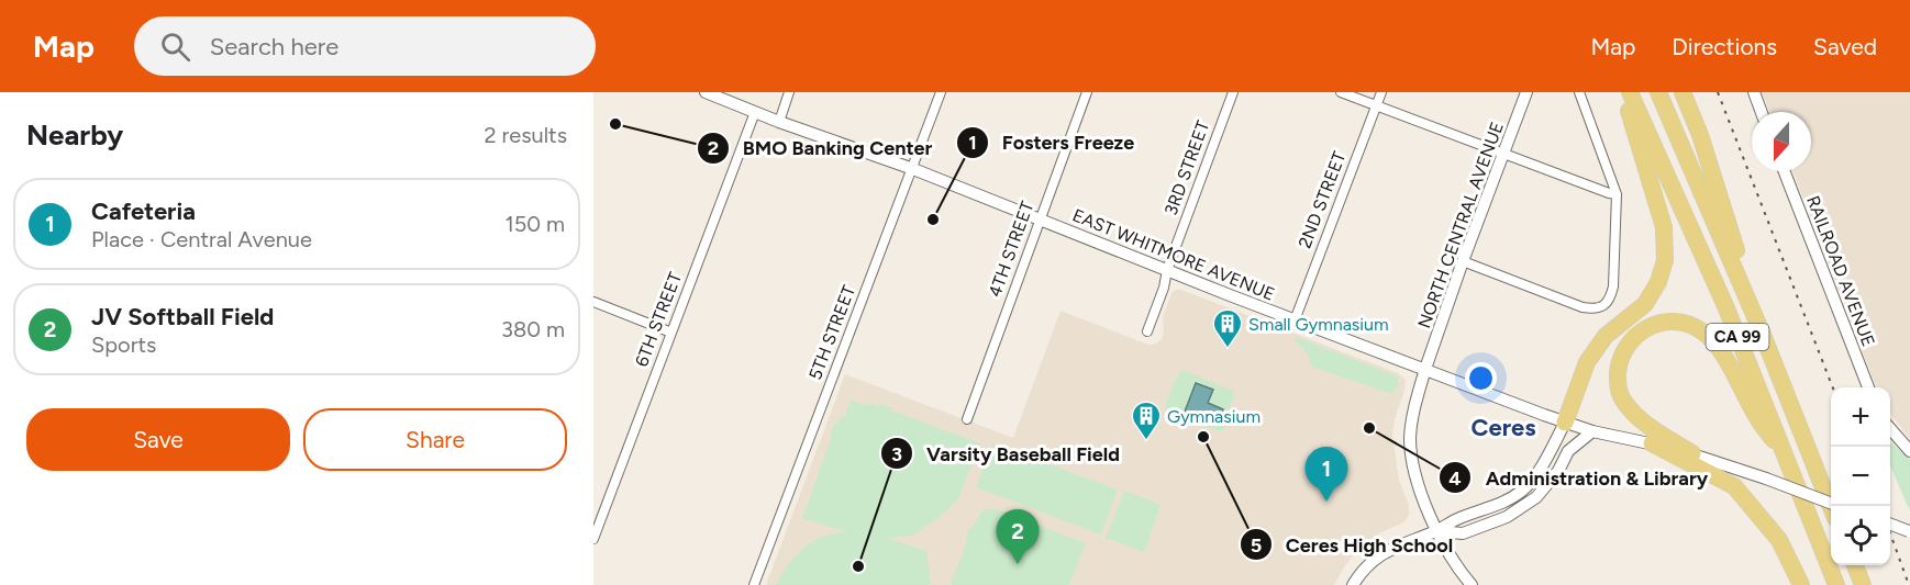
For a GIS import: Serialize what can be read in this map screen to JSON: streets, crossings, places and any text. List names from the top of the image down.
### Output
{
  "streets": {
    "highway": ["CA 99"],
    "main road": ["NORTH CENTRAL AVENUE", "EAST WHITMORE AVENUE", "RAILROAD AVENUE"],
    "street": [
      "3RD STREET",
      "2ND STREET",
      "4TH STREET",
      "6TH STREET",
      "5TH STREET"
    ]
  },
  "crossings": [
    ["3RD STREET", "EAST WHITMORE AVENUE"],
    ["2ND STREET", "EAST WHITMORE AVENUE"],
    ["NORTH CENTRAL AVENUE", "EAST WHITMORE AVENUE"],
    ["4TH STREET", "EAST WHITMORE AVENUE"],
    ["EAST WHITMORE AVENUE", "6TH STREET"],
    ["EAST WHITMORE AVENUE", "5TH STREET"]
  ],
  "districts": ["Ceres"],
  "places": {
    "other": [
      "BMO Banking Center",
      "Fosters Freeze",
      "Administration & Library",
      "Ceres High School",
      "Varsity Baseball Field"
    ],
    "building": ["Small Gymnasium", "Gymnasium"]
  },
  "north": "bottom",
  "page": {
    "header": "Map",
    "search": "Search here",
    "nav": ["Map", "Directions", "Saved"],
    "heading": ["Nearby", "2 results"],
    "list": [
      {
        "mark": "1",
        "name": "Cafeteria",
        "note": "Place · Central Avenue",
        "value": "150 m"
      },
      {
        "mark": "2",
        "name": "JV Softball Field",
        "note": "Sports",
        "value": "380 m"
      }
    ],
    "map_buttons": ["+", "−"],
    "buttons": ["Save", "Share"],
    "pins": ["1", "2"]
  }
}
